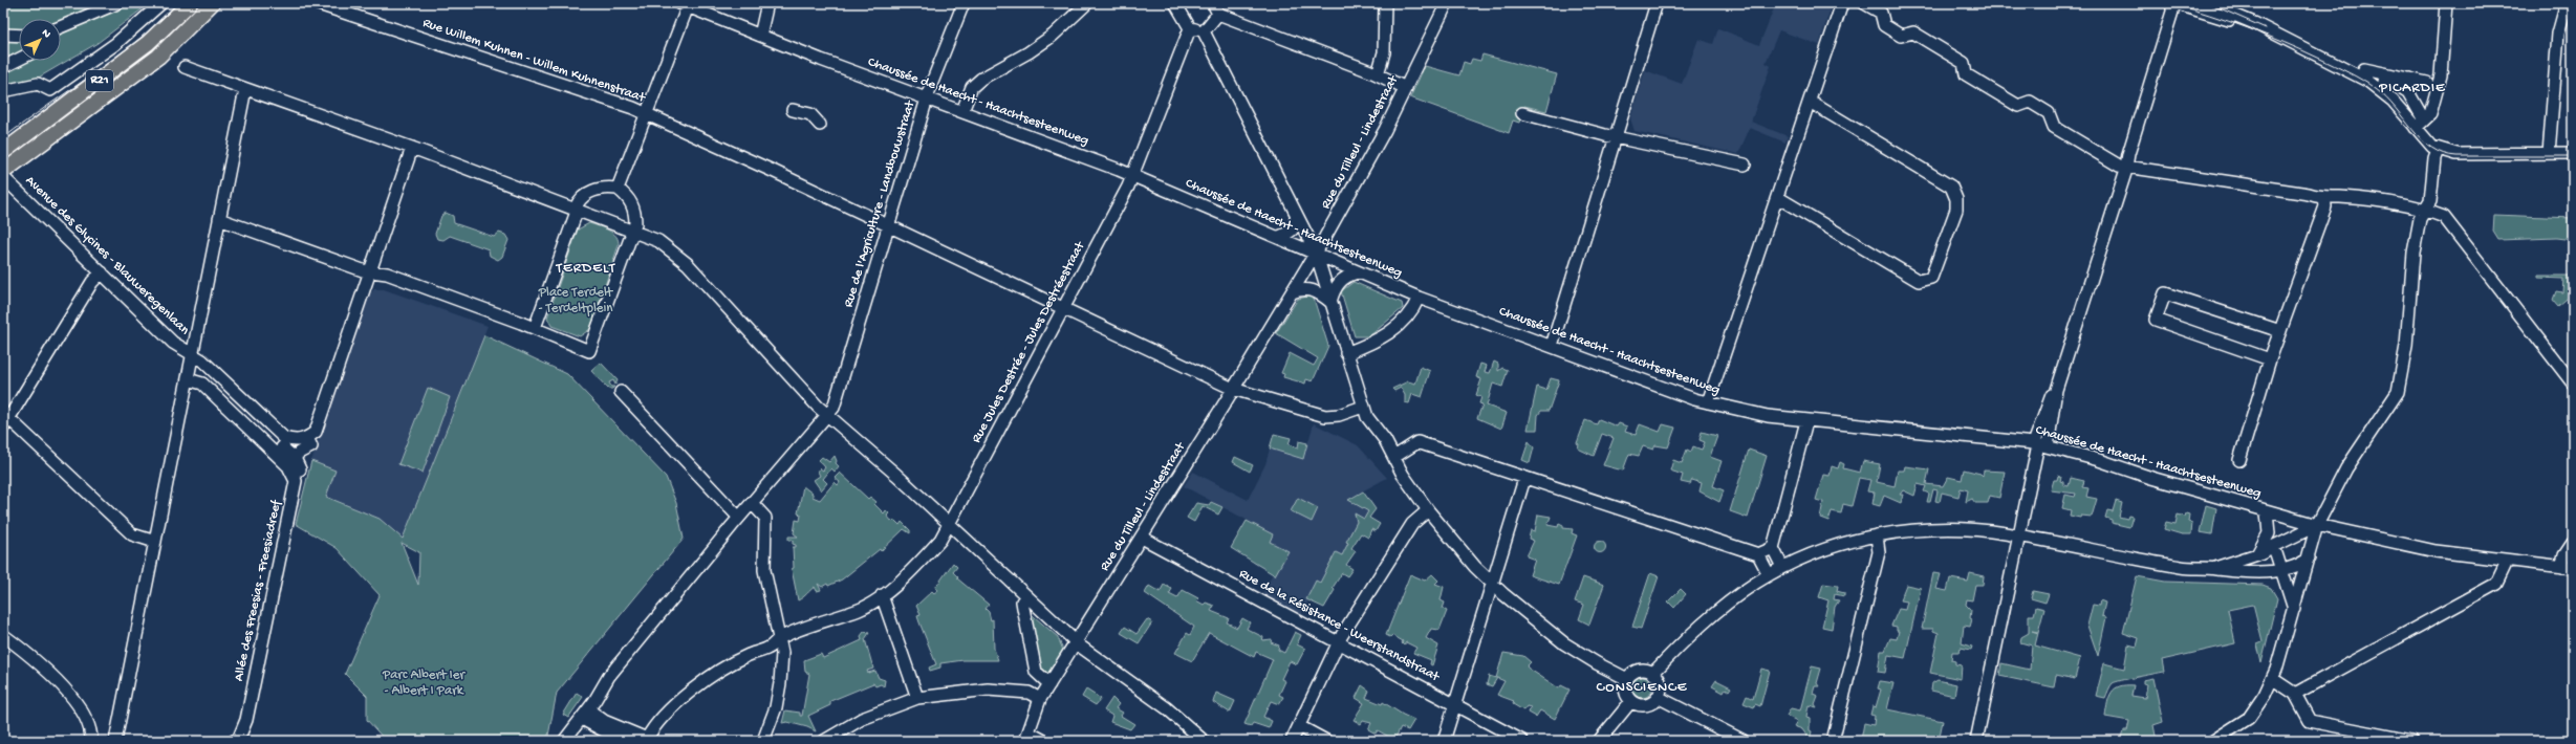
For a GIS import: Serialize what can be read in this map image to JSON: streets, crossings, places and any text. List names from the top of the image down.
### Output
{
  "streets": {
    "main road": ["R21"],
    "street": [
      "Rue Willem Kuhnen - Willem Kuhnenstraat",
      "Chaussée de Haecht - Haachtsesteenweg",
      "Rue du Tilleul - Lindestraat",
      "Rue de l'Agriculture - Landbouwstraat",
      "Avenue des Glycines - Blauweregenlaan",
      "Rue Jules Destrée - Jules Destréestraat",
      "Allée des Freesias - Freesiadreef",
      "Rue de la Résistance - Weerstandstraat"
    ]
  },
  "crossings": [
    ["Rue Willem Kuhnen - Willem Kuhnenstraat", "Rue du Tilleul - Lindestraat"],
    ["Rue Willem Kuhnen - Willem Kuhnenstraat", "Rue de l'Agriculture - Landbouwstraat"],
    ["Rue Willem Kuhnen - Willem Kuhnenstraat", "Rue Jules Destrée - Jules Destréestraat"],
    ["Chaussée de Haecht - Haachtsesteenweg", "Rue du Tilleul - Lindestraat"],
    ["Chaussée de Haecht - Haachtsesteenweg", "Rue de l'Agriculture - Landbouwstraat"],
    ["Chaussée de Haecht - Haachtsesteenweg", "Rue Jules Destrée - Jules Destréestraat"],
    ["Rue du Tilleul - Lindestraat", "Rue de la Résistance - Weerstandstraat"],
    ["Avenue des Glycines - Blauweregenlaan", "Allée des Freesias - Freesiadreef"]
  ],
  "districts": ["PICARDIE", "TERDELT", "CONSCIENCE"],
  "parks": ["Place Terdelt - Terdeltplein", "Parc Albert Ier - Albert I Park"],
  "north": "top right"
}
